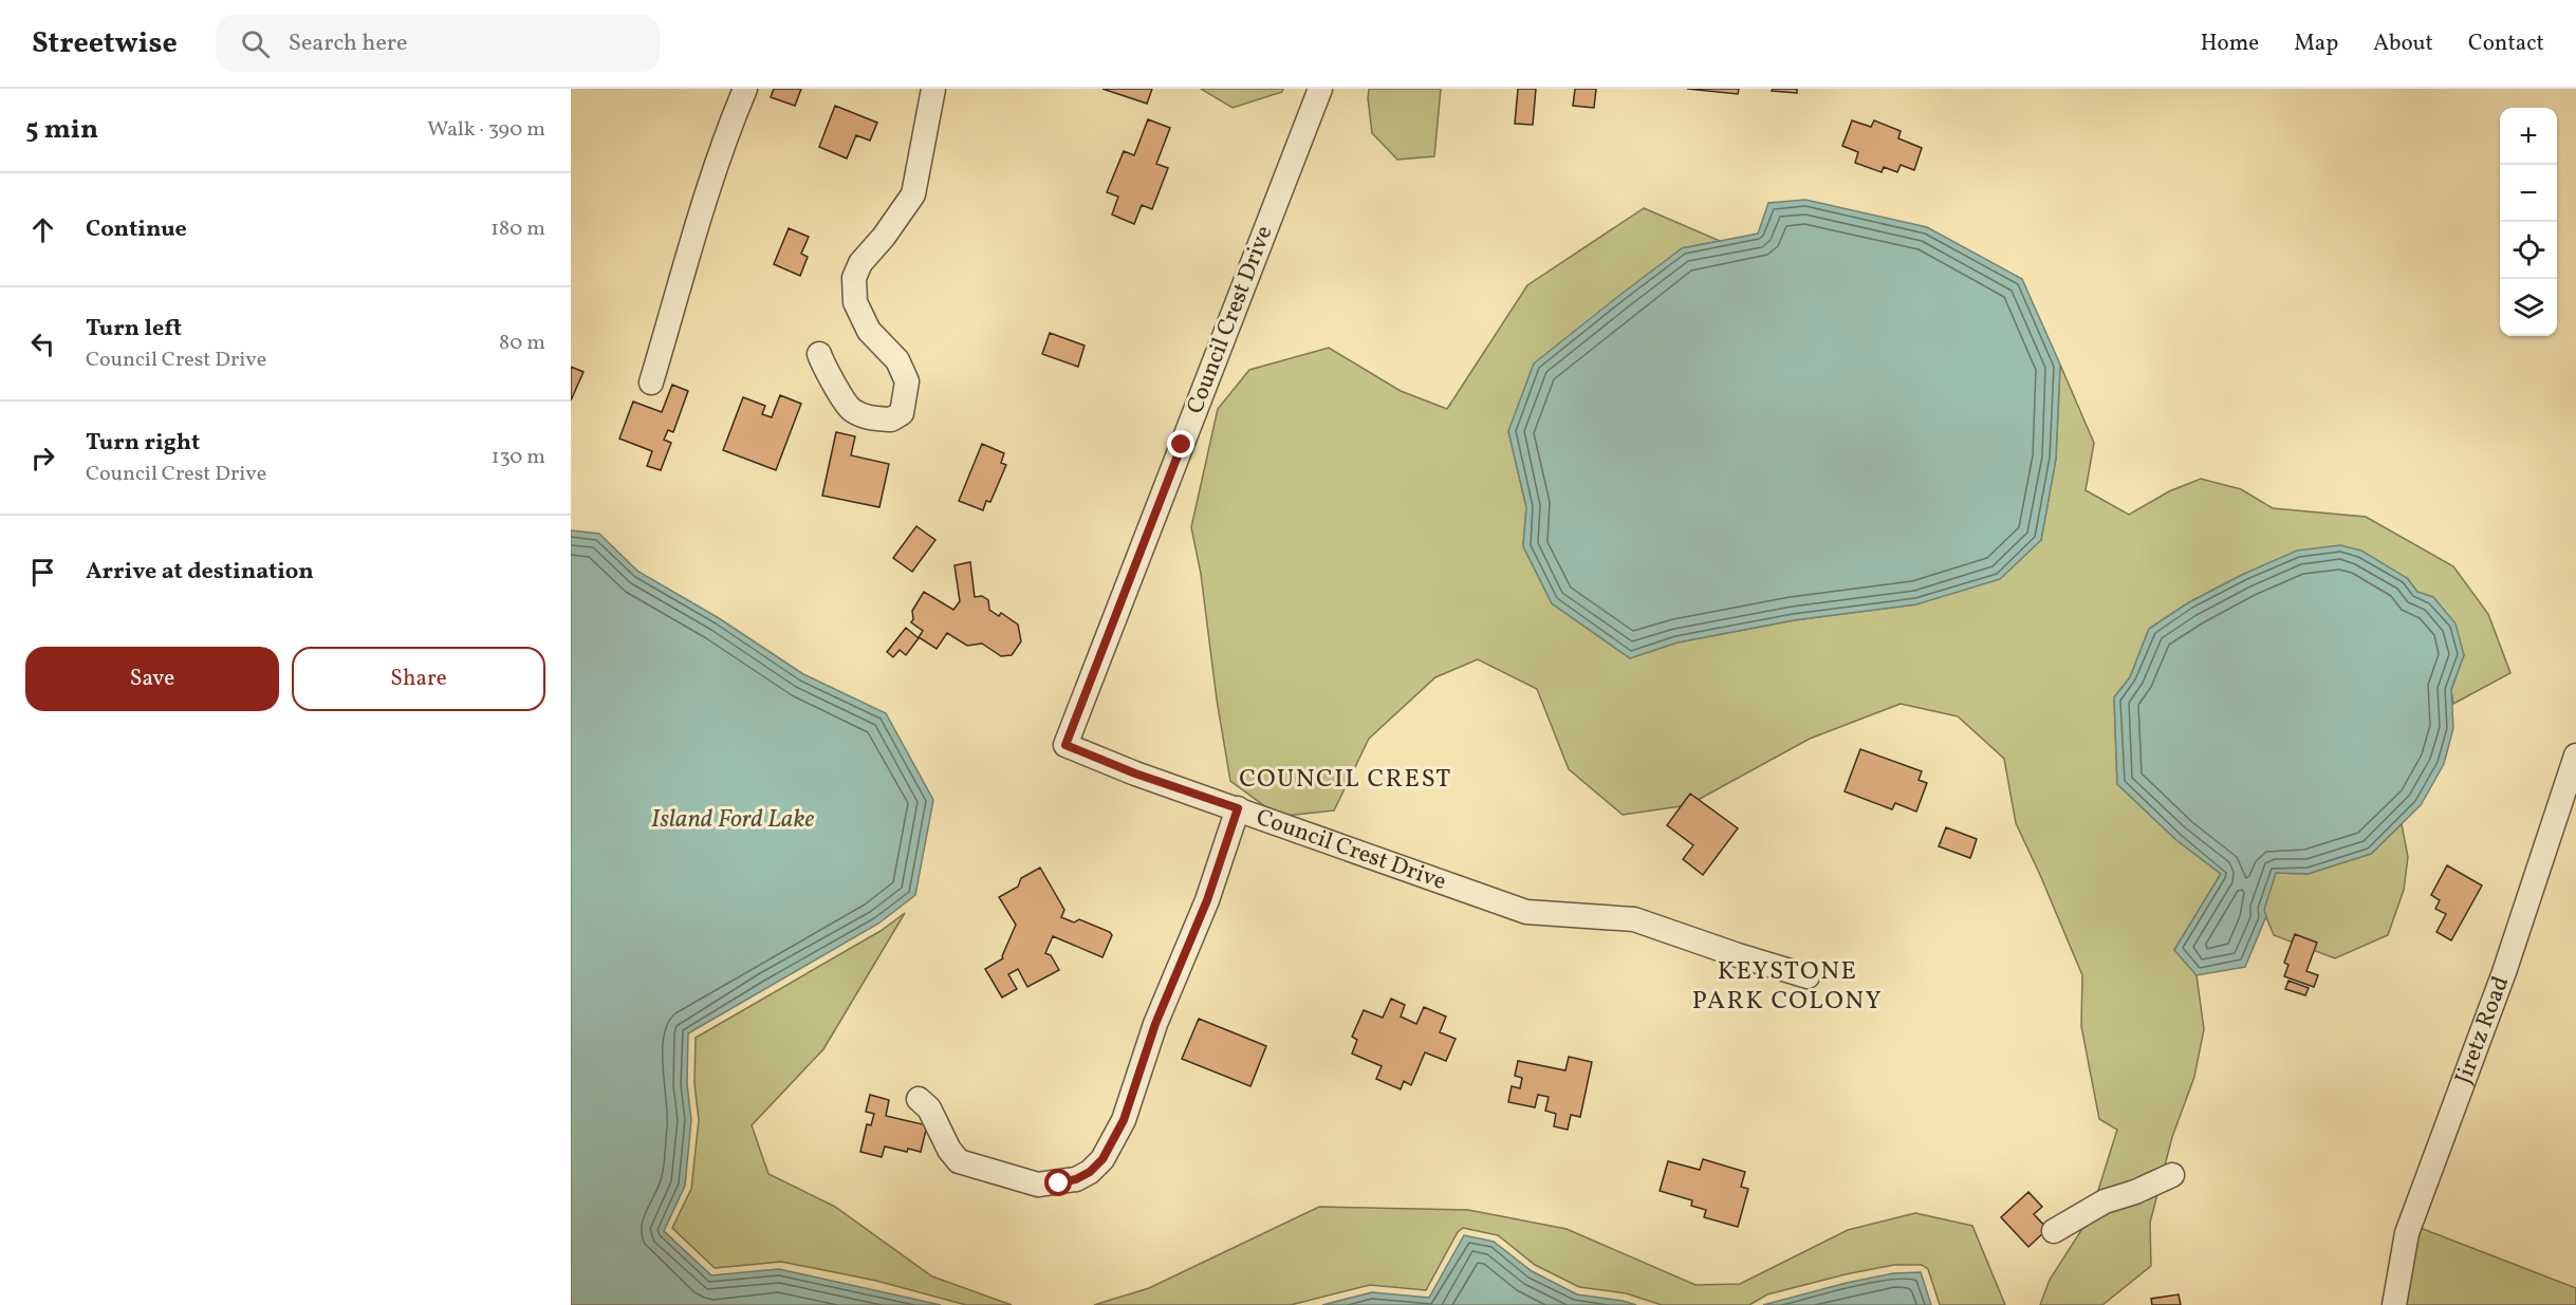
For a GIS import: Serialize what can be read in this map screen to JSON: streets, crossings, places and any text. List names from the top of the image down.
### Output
{
  "streets": {
    "street": ["Council Crest Drive", "Jiretz Road"]
  },
  "districts": ["COUNCIL CREST", "KEYSTONE PARK COLONY"],
  "water": ["Island Ford Lake"],
  "page": {
    "header": "Streetwise",
    "search": "Search here",
    "nav": [
      "Home",
      "Map",
      "About",
      "Contact"
    ],
    "heading": ["5 min", "Walk · 390 m"],
    "map_buttons": ["+", "−"],
    "list": [
      ["Continue", "180 m"],
      ["Turn left", "Council Crest Drive", "80 m"],
      ["Turn right", "Council Crest Drive", "130 m"],
      "Arrive at destination"
    ],
    "buttons": ["Save", "Share"]
  }
}
